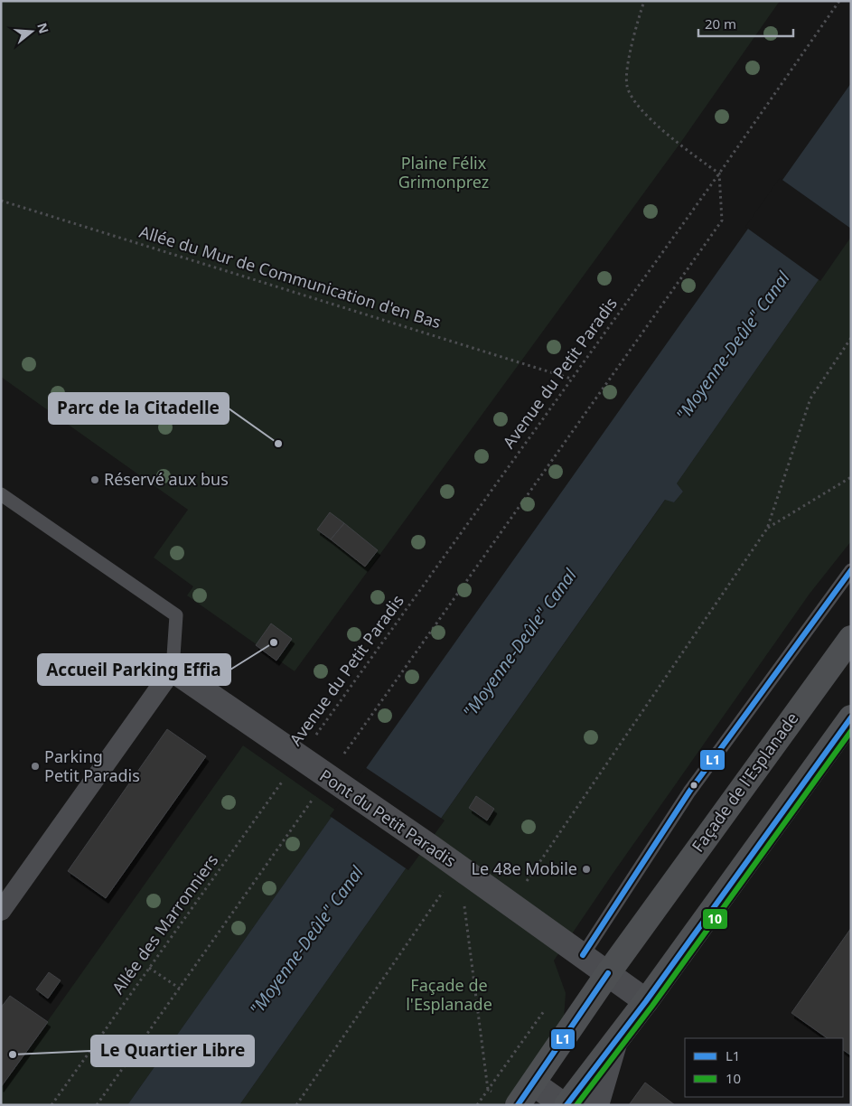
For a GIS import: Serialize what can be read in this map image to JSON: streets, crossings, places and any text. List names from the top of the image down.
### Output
{
  "streets": {
    "main road": ["Façade de l'Esplanade"],
    "street": ["Pont du Petit Paradis"],
    "path": ["Allée du Mur de Communication d'en Bas", "Avenue du Petit Paradis", "Allée des Marronniers"]
  },
  "crossings": [
    ["Allée du Mur de Communication d'en Bas", "Avenue du Petit Paradis"],
    ["Avenue du Petit Paradis", "Pont du Petit Paradis"],
    ["Avenue du Petit Paradis", "Allée des Marronniers"],
    ["Façade de l'Esplanade", "Pont du Petit Paradis"],
    ["Pont du Petit Paradis", "Allée des Marronniers"]
  ],
  "water": ["\"Moyenne-Deûle\" Canal"],
  "parks": ["Plaine Félix Grimonprez", "Façade de l'Esplanade"],
  "places": [
    "Parc de la Citadelle",
    "Réservé aux bus",
    "Accueil Parking Effia",
    "Parking Petit Paradis",
    "Le 48e Mobile",
    "Le Quartier Libre"
  ],
  "lines": ["transit line L1", "transit line 10"],
  "legend": ["L1", "10"],
  "scale_bar": "20 m",
  "north": "right"
}
